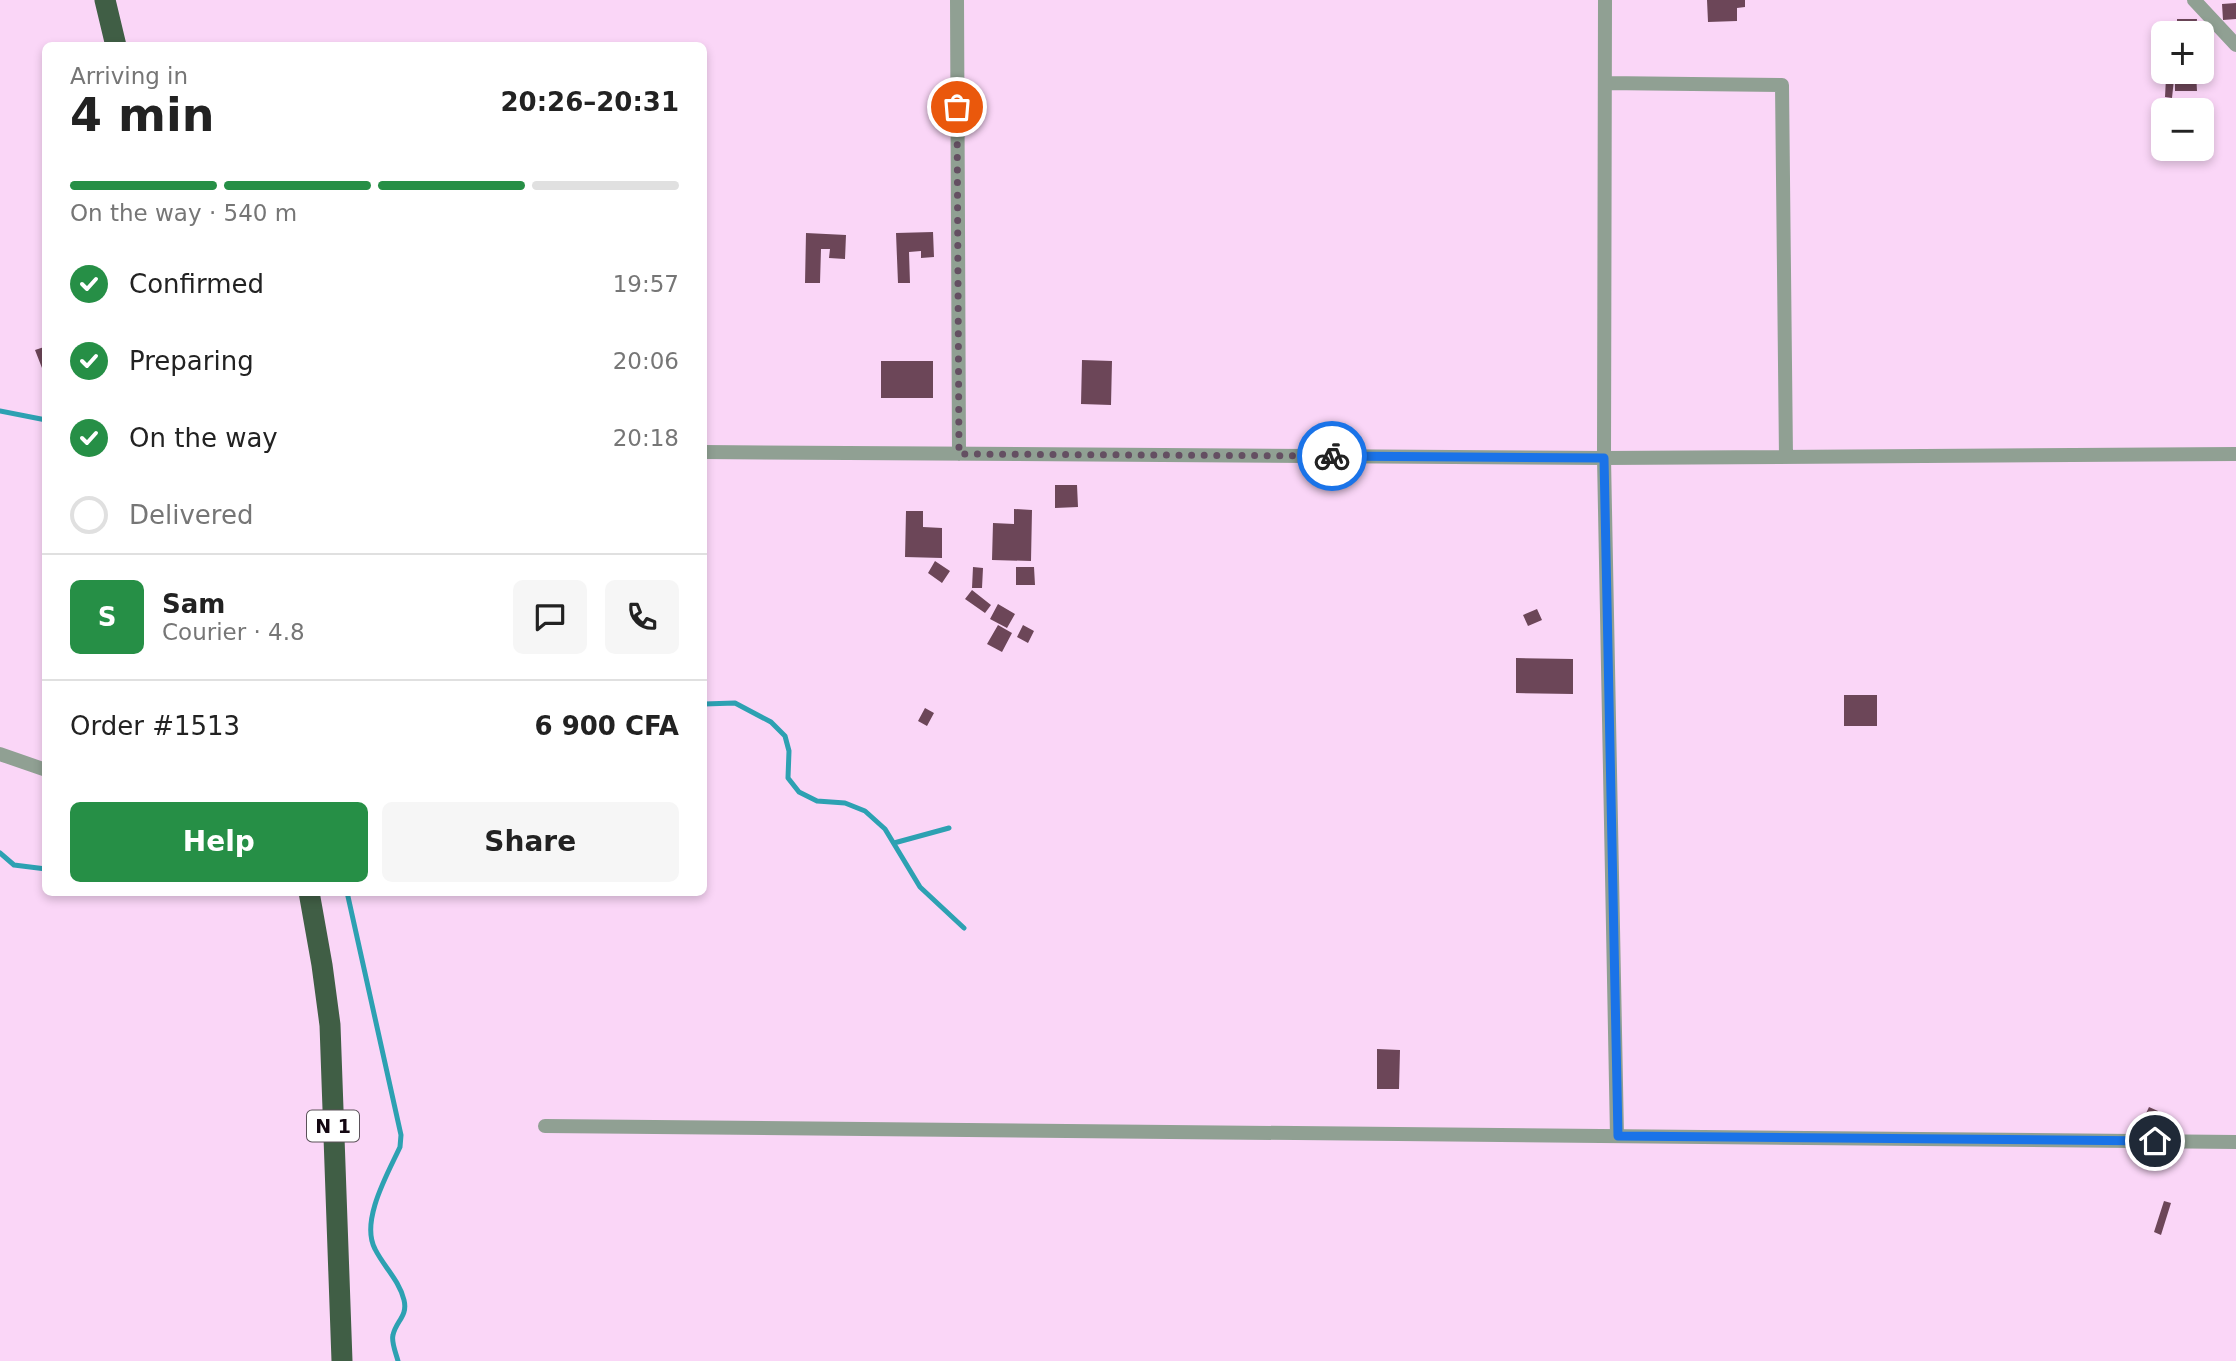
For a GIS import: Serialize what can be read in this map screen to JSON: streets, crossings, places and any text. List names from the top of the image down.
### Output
{
  "streets": {
    "highway": ["N 1"]
  },
  "page": {
    "map_buttons": ["+", "−"],
    "heading": ["4 min", "Arriving in", "20:26–20:31"],
    "panel": [
      "Sam",
      "Courier · 4.8",
      "Order #1513",
      "6 900 CFA"
    ],
    "bar": "On the way · 540 m",
    "list": [
      ["Confirmed", "19:57"],
      ["Preparing", "20:06"],
      ["On the way", "20:18"],
      "Delivered"
    ],
    "round": "S",
    "buttons": ["Help", "Share"]
  }
}
